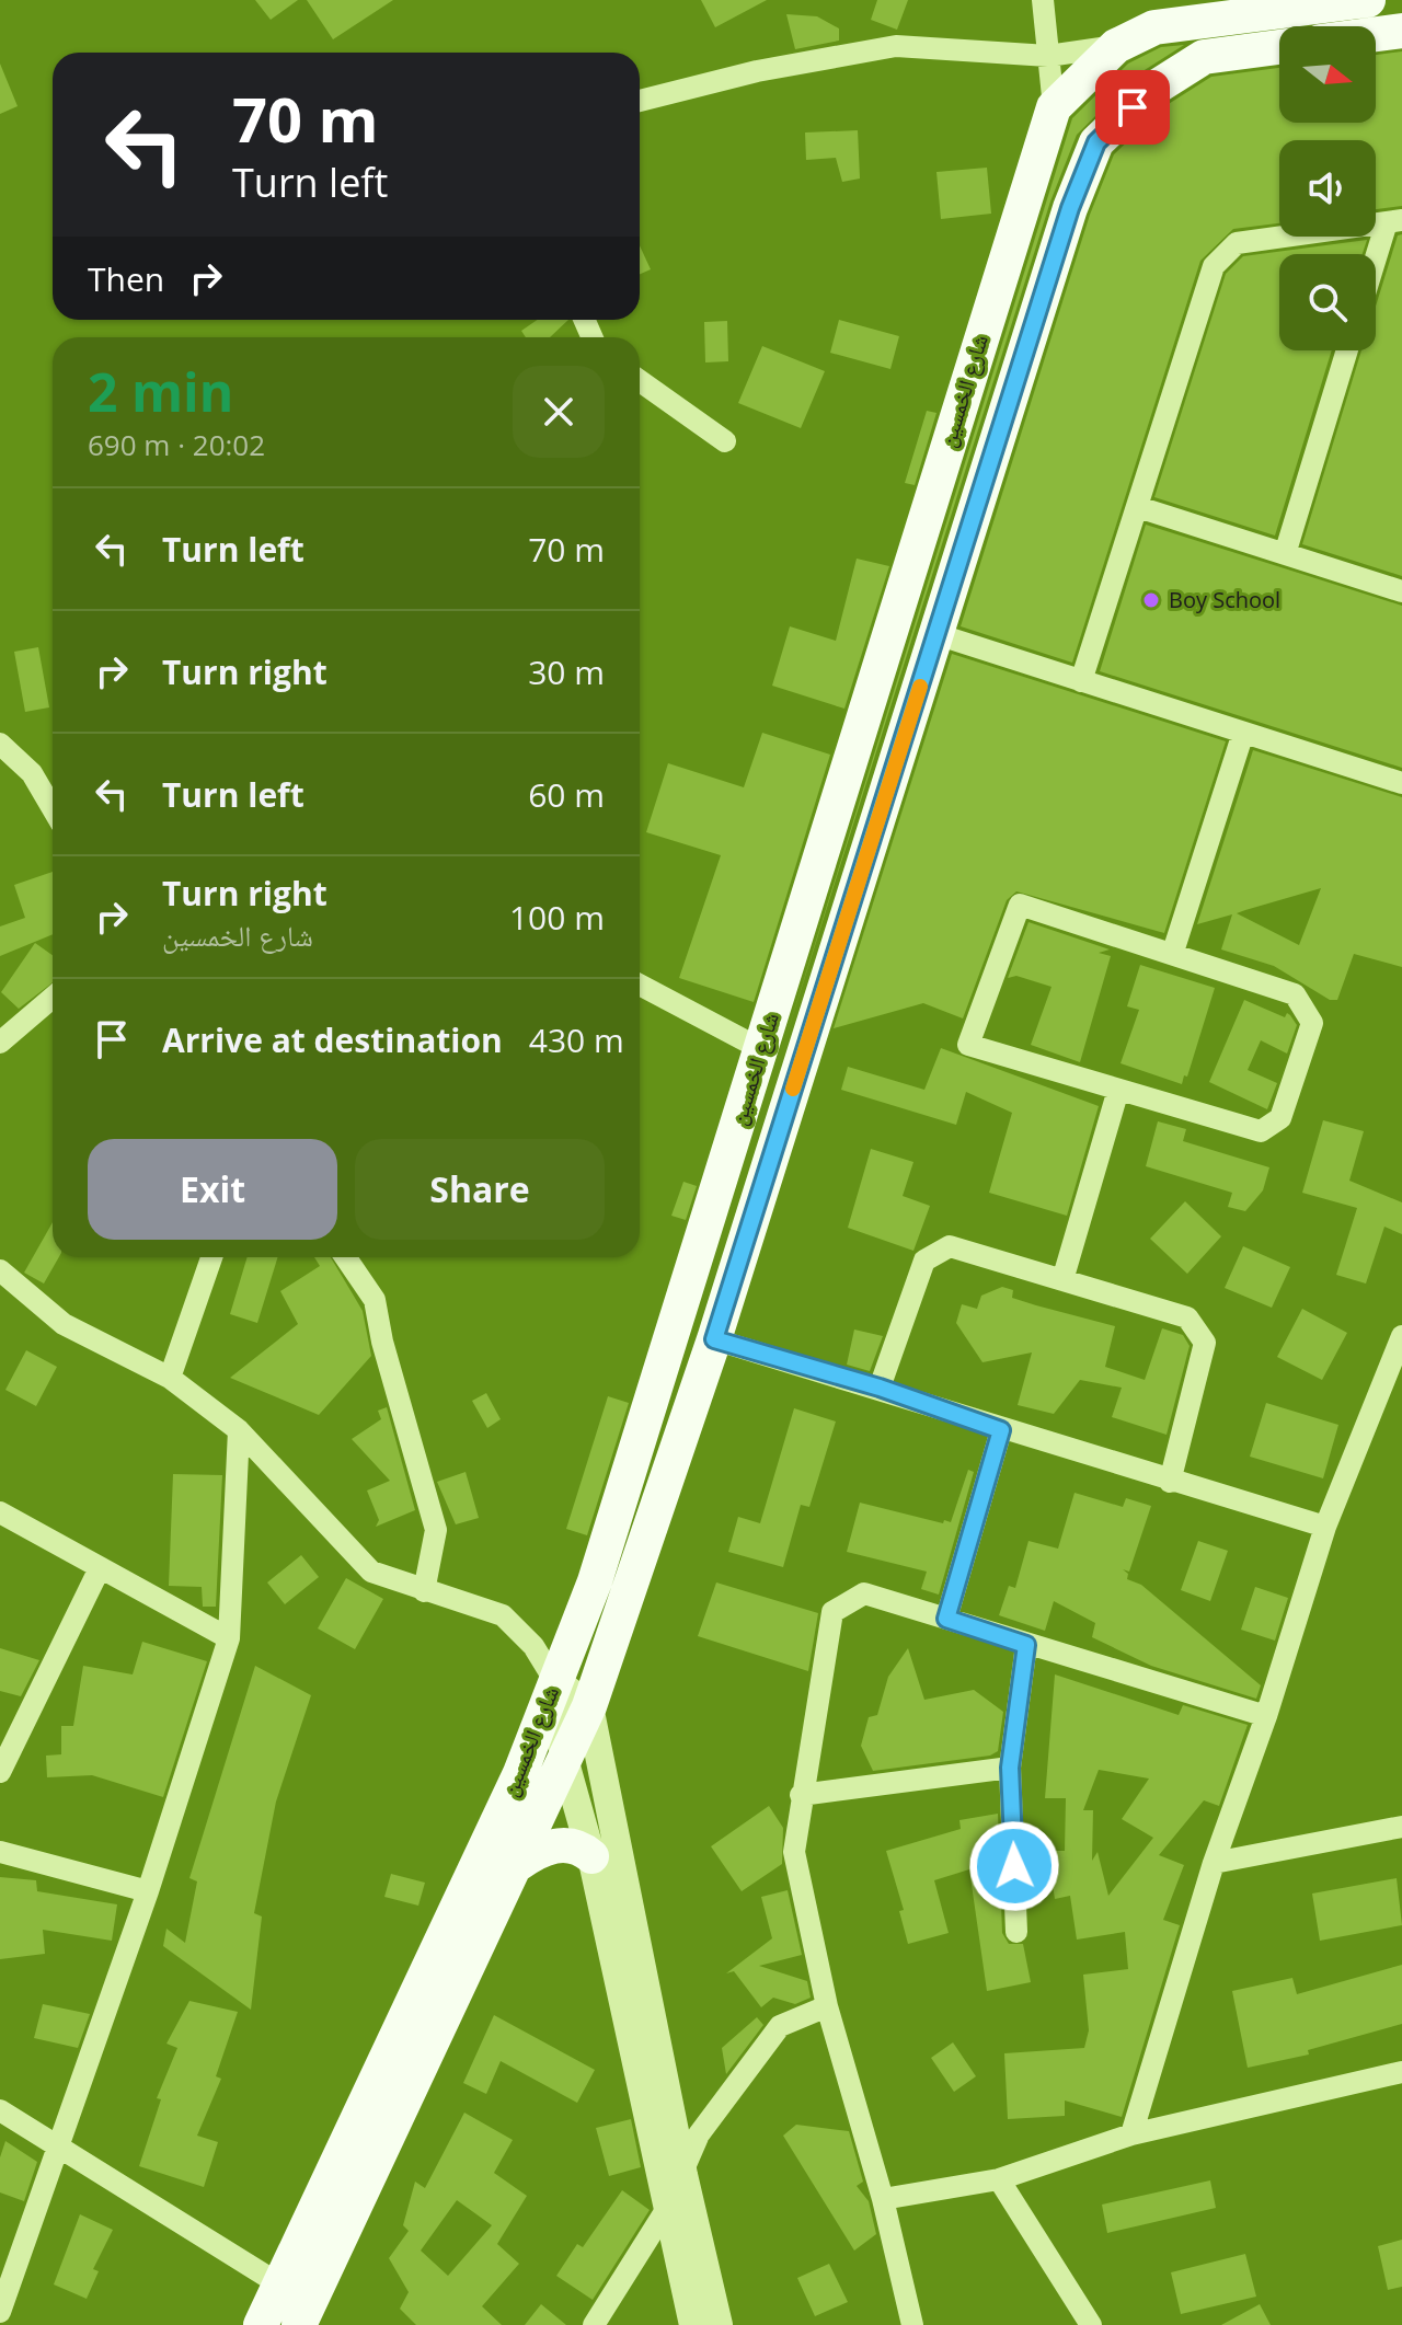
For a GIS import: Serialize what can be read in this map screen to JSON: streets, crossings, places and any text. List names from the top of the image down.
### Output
{
  "streets": {
    "main road": ["شارع الخمسين"]
  },
  "places": ["Boy School"],
  "north": "right",
  "page": {
    "turn": ["70 m", "Turn left"],
    "then": "Then",
    "heading": ["2 min", "690 m · 20:02"],
    "list": [
      {
        "name": "Turn left",
        "value": "70 m"
      },
      {
        "name": "Turn right",
        "value": "30 m"
      },
      {
        "name": "Turn left",
        "value": "60 m"
      },
      {
        "name": "Turn right",
        "note": "شارع الخمسين",
        "value": "100 m"
      },
      {
        "name": "Arrive at destination",
        "value": "430 m"
      }
    ],
    "buttons": ["Exit", "Share"]
  }
}
